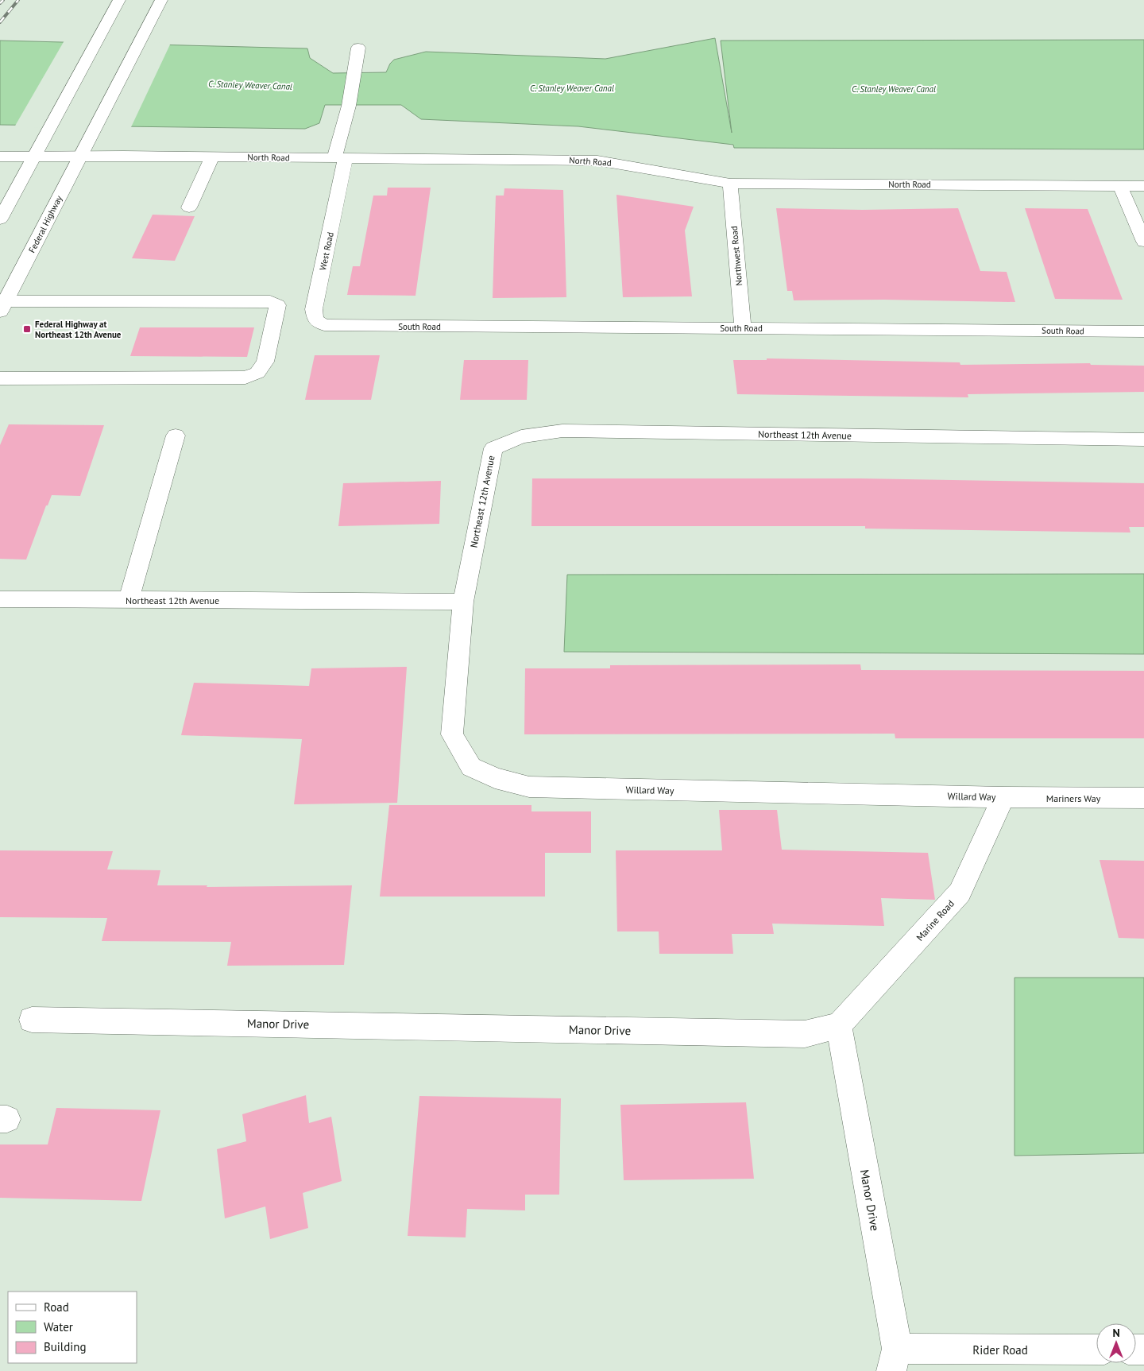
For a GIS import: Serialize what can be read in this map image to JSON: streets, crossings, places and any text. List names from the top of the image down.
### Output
{
  "streets": {
    "street": [
      "North Road",
      "Federal Highway",
      "West Road",
      "Northwest Road",
      "South Road",
      "Northeast 12th Avenue",
      "Willard Way",
      "Mariners Way",
      "Marine Road",
      "Manor Drive",
      "Rider Road"
    ]
  },
  "crossings": [
    ["North Road", "Federal Highway"],
    ["North Road", "West Road"],
    ["North Road", "Northwest Road"],
    ["West Road", "South Road"],
    ["Northwest Road", "South Road"],
    ["Northeast 12th Avenue", "Willard Way"],
    ["Willard Way", "Mariners Way"],
    ["Willard Way", "Marine Road"],
    ["Mariners Way", "Marine Road"],
    ["Marine Road", "Manor Drive"],
    ["Manor Drive", "Rider Road"]
  ],
  "water": ["C. Stanley Weaver Canal"],
  "places": {
    "transit": ["Federal Highway at Northeast 12th Avenue"]
  },
  "legend": ["Road", "Water", "Building"],
  "north": "top"
}
